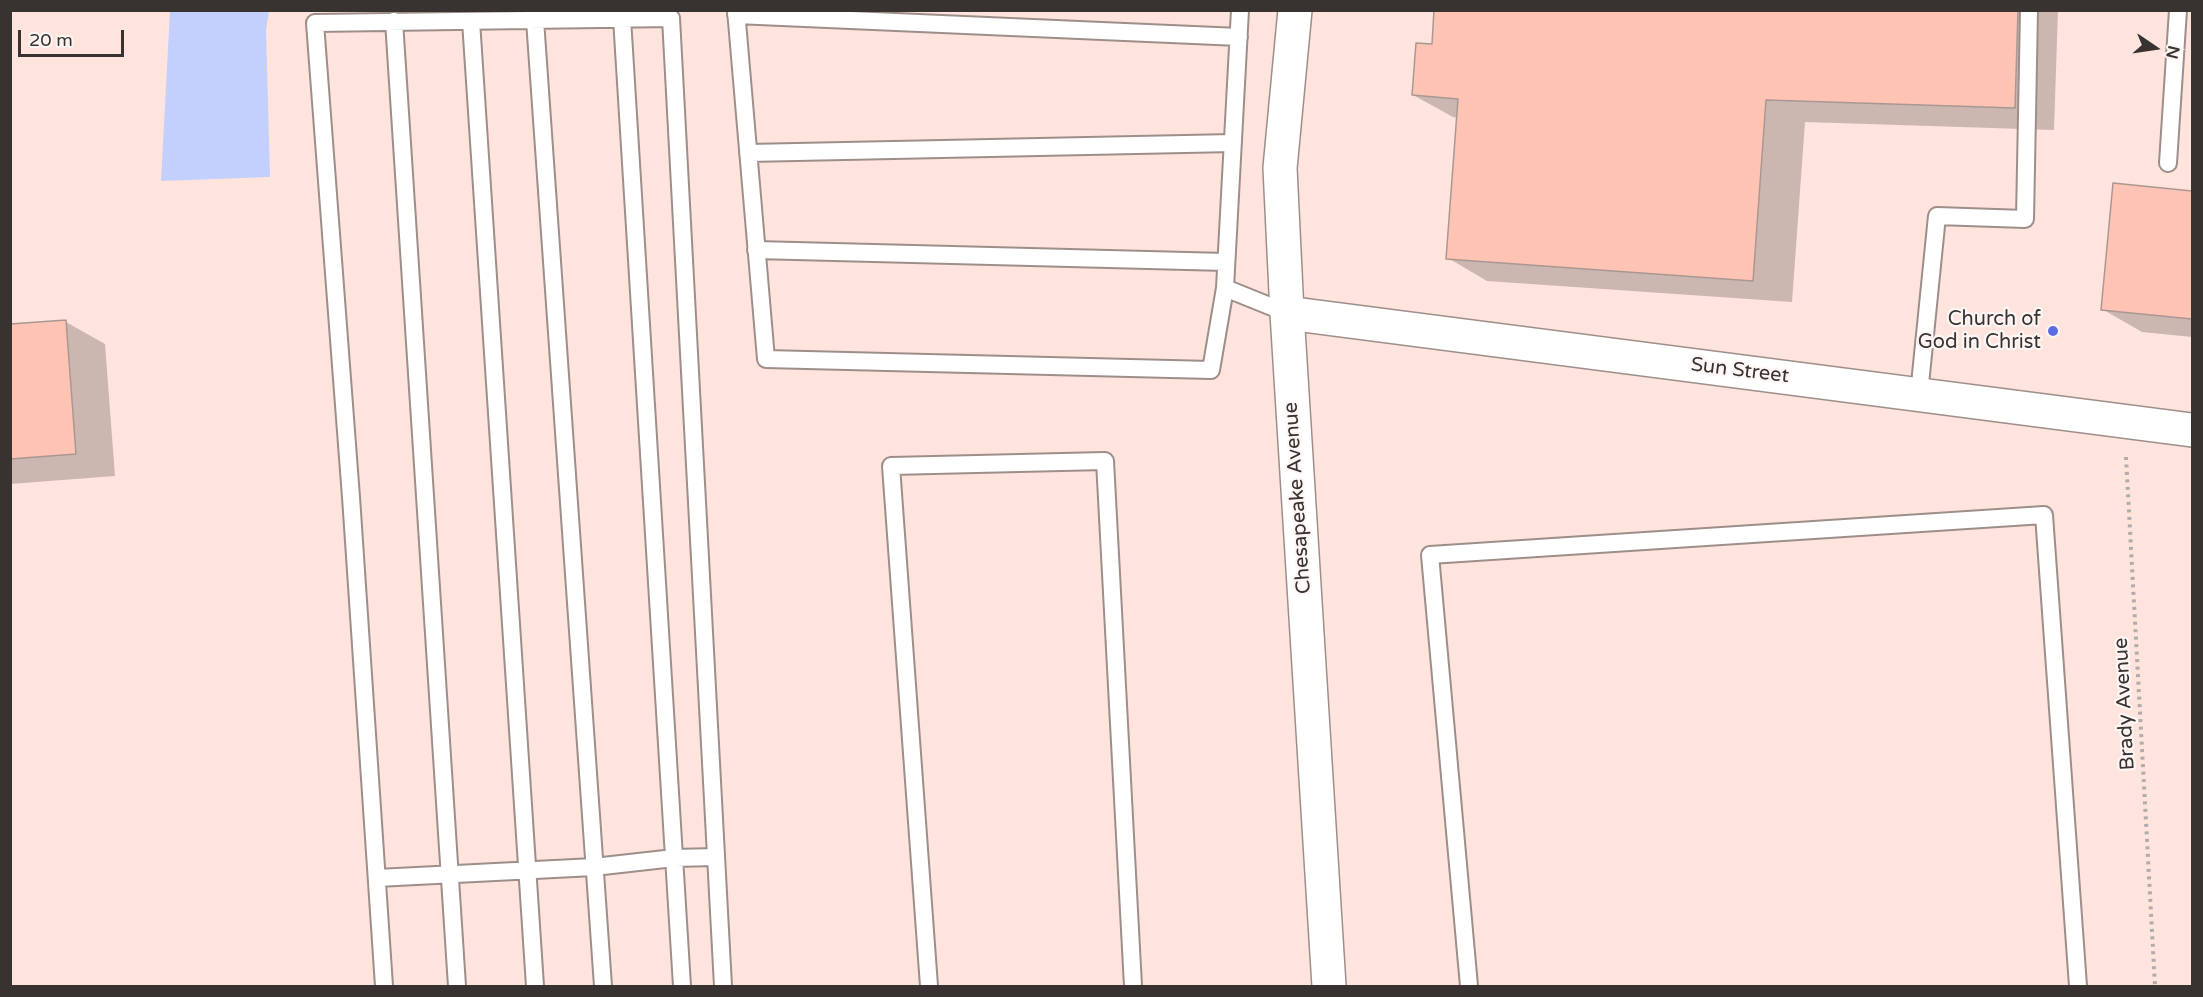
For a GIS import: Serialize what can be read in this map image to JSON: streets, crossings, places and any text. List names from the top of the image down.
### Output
{
  "streets": {
    "street": ["Sun Street", "Chesapeake Avenue"],
    "path": ["Brady Avenue"]
  },
  "crossings": [
    ["Sun Street", "Chesapeake Avenue"],
    ["Sun Street", "Brady Avenue"]
  ],
  "places": ["Church of God in Christ"],
  "scale_bar": "20 m",
  "north": "right"
}
